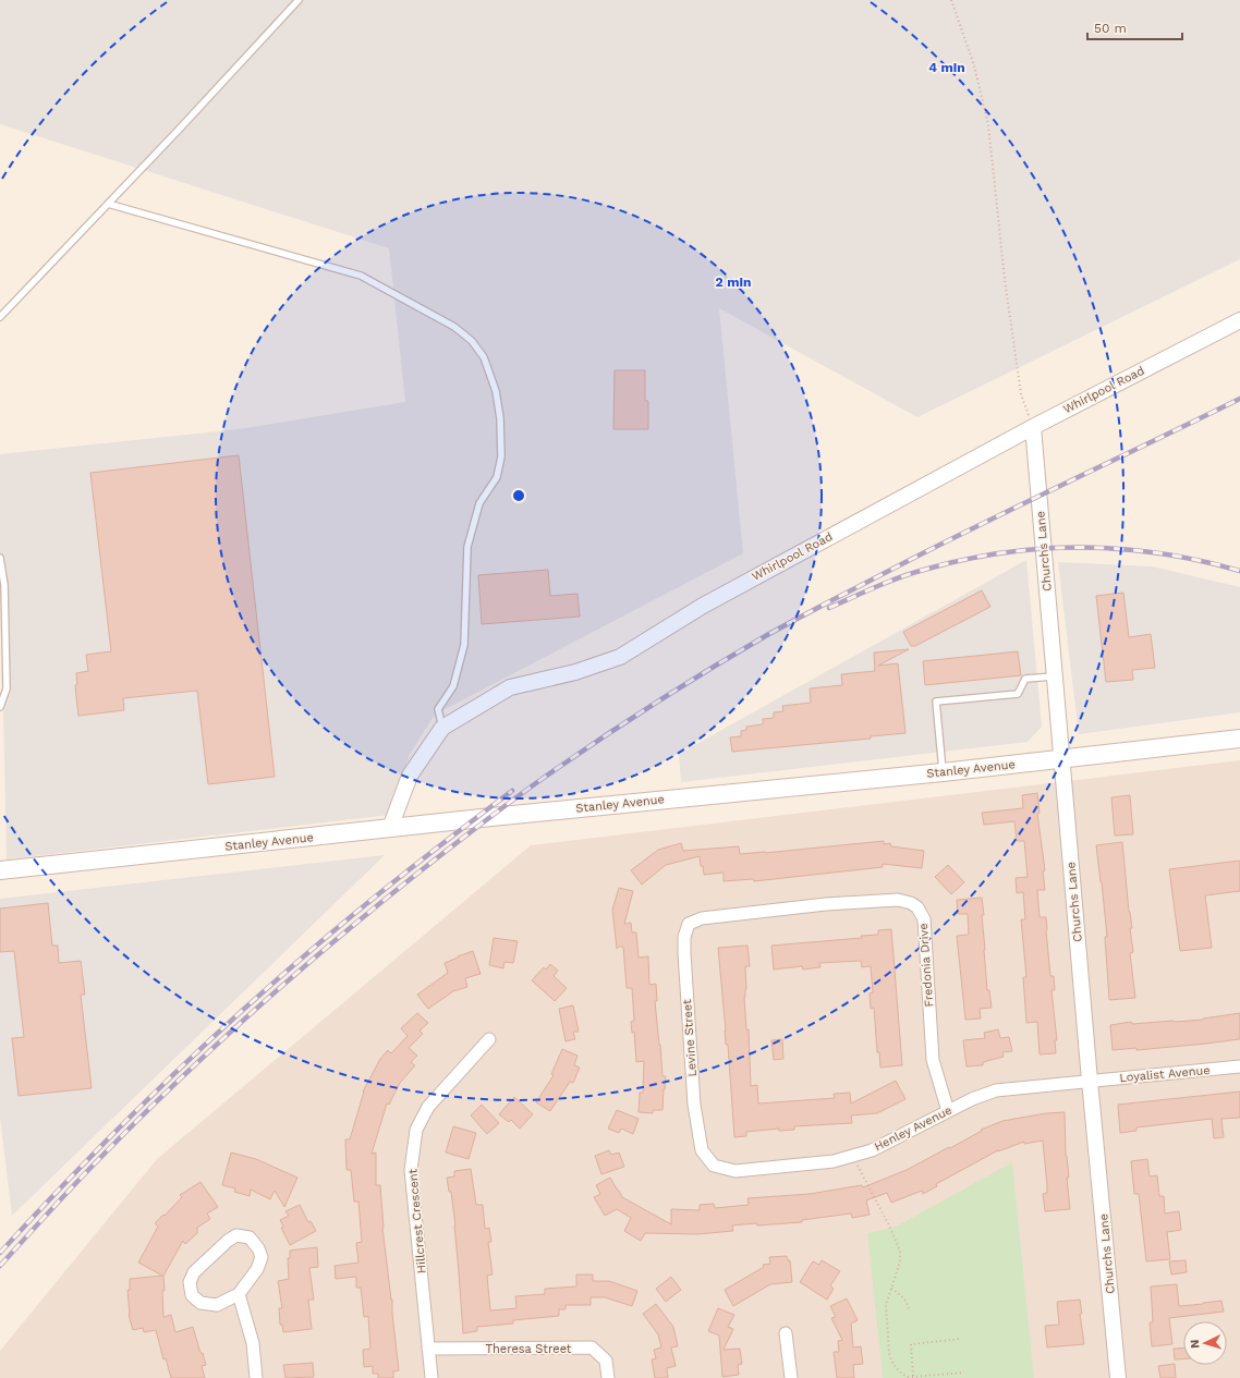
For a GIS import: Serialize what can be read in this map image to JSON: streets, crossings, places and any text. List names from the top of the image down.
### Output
{
  "streets": {
    "main road": ["Stanley Avenue"],
    "street": [
      "Whirlpool Road",
      "Churchs Lane",
      "Fredonia Drive",
      "Levine Street",
      "Loyalist Avenue",
      "Henley Avenue",
      "Hillcrest Crescent",
      "Theresa Street"
    ]
  },
  "crossings": [
    ["Whirlpool Road", "Churchs Lane"],
    ["Whirlpool Road", "Stanley Avenue"],
    ["Churchs Lane", "Stanley Avenue"],
    ["Churchs Lane", "Loyalist Avenue"],
    ["Churchs Lane", "Henley Avenue"],
    ["Fredonia Drive", "Levine Street"],
    ["Fredonia Drive", "Henley Avenue"],
    ["Levine Street", "Henley Avenue"],
    ["Loyalist Avenue", "Henley Avenue"],
    ["Hillcrest Crescent", "Theresa Street"]
  ],
  "scale_bar": "50 m",
  "north": "left",
  "rings": ["4 min", "2 min"]
}
